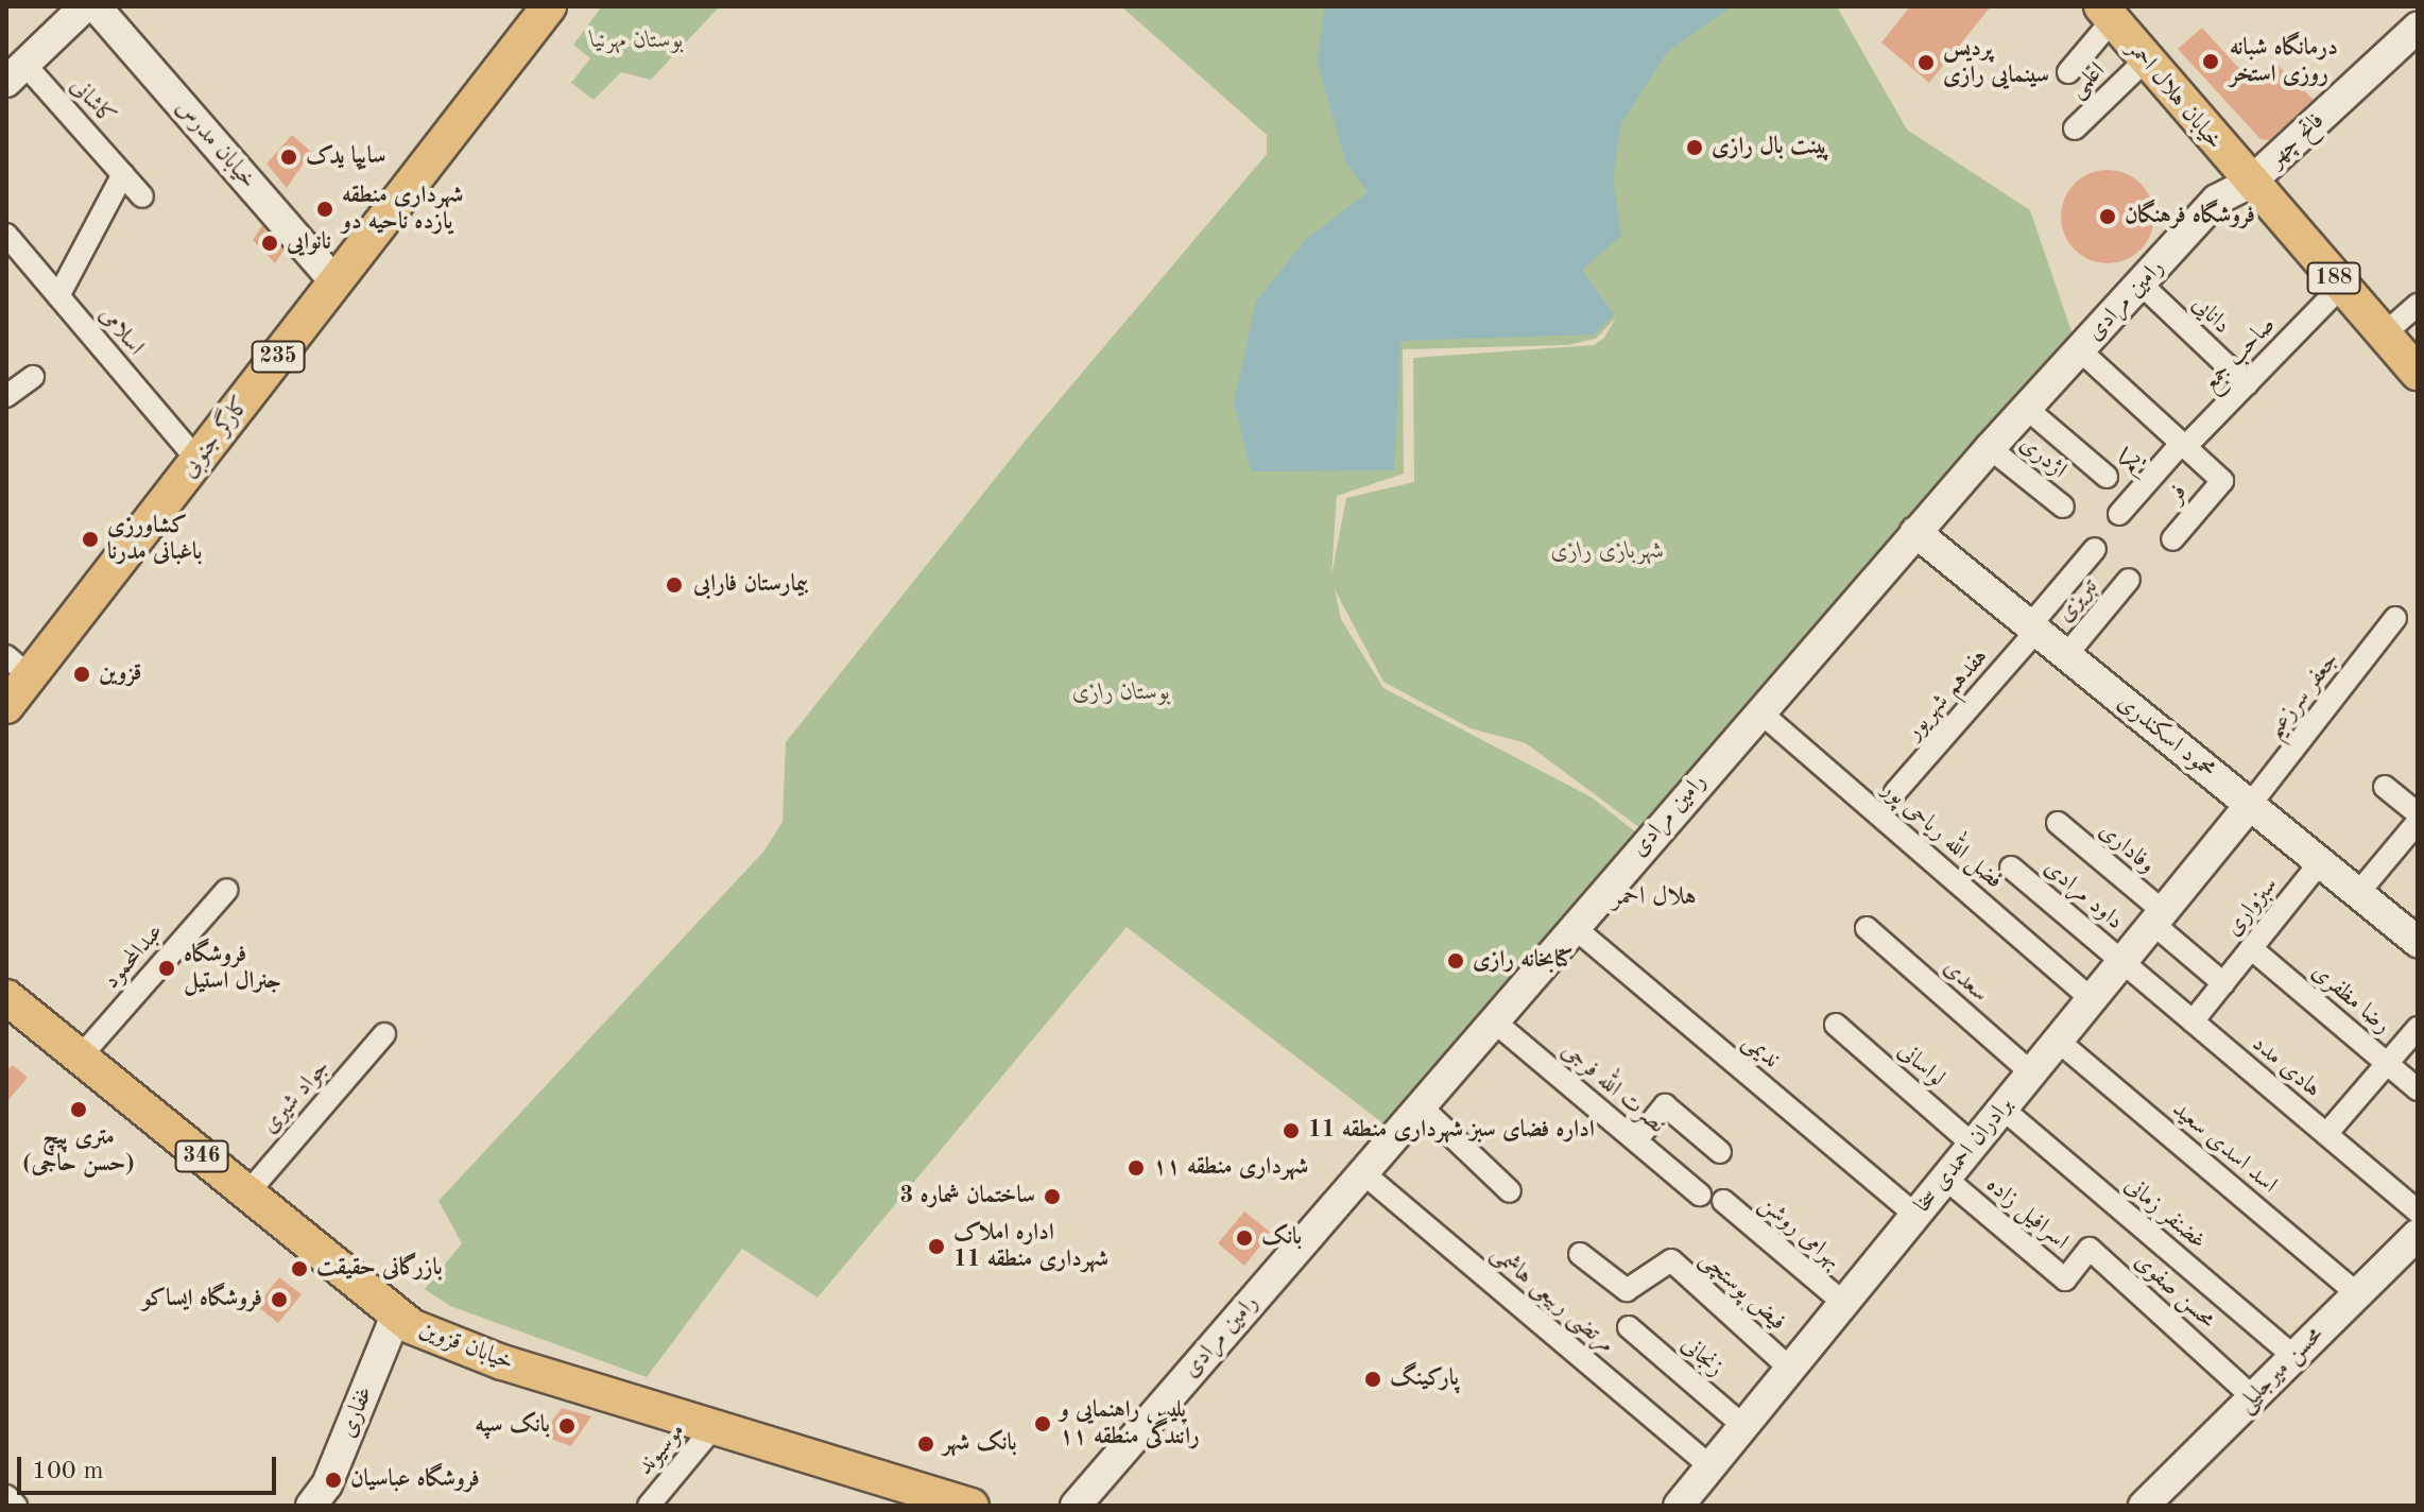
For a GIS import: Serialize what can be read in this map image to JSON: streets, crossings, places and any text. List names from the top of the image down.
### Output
{
  "streets": {
    "main road": [
      "خیابان هلال احمر",
      "188",
      "235",
      "کارگر جنوبی",
      "346",
      "خیابان قزوین"
    ],
    "street": [
      "اعلمی",
      "کاشانی",
      "فاتح چهر",
      "خیابان مدرس",
      "رامین مرادی",
      "دانایی",
      "اسلامی",
      "صاحب جمع",
      "اژدری",
      "یکم",
      "فر",
      "تبریزی",
      "هفدهم شهریور",
      "جعفر سرزعیم",
      "محمود اسکندری",
      "فضل الله ریاحی پور",
      "وفاداری",
      "داود مرادی",
      "سبزواری",
      "عبدالمحمود",
      "سعدی",
      "رضا مظفری",
      "ندیمی",
      "لواسانی",
      "هادی مدد",
      "نصرت الله فرجی",
      "جواد شیری",
      "اسد اسدی سعید",
      "برادران احمدی سخا",
      "اسرافیل زاده",
      "غضنفر زمانی",
      "بهرامی روشن",
      "فیض پوستچی",
      "محسن صفوی",
      "مرتضی ربیعی هاشمی",
      "زنجانی",
      "محسن میرجلیلی",
      "غفاری",
      "موسیوند"
    ]
  },
  "crossings": [
    ["خیابان هلال احمر", "فاتح چهر"],
    ["خیابان هلال احمر", "188"],
    ["خیابان هلال احمر", "رامین مرادی"],
    ["فاتح چهر", "188"],
    ["فاتح چهر", "رامین مرادی"],
    ["خیابان مدرس", "کارگر جنوبی"],
    ["188", "رامین مرادی"],
    ["رامین مرادی", "دانایی"],
    ["رامین مرادی", "اژدری"],
    ["رامین مرادی", "محمود اسکندری"],
    ["رامین مرادی", "فضل الله ریاحی پور"],
    ["رامین مرادی", "ندیمی"],
    ["رامین مرادی", "نصرت الله فرجی"],
    ["رامین مرادی", "مرتضی ربیعی هاشمی"],
    ["دانایی", "صاحب جمع"],
    ["اسلامی", "کارگر جنوبی"],
    ["صاحب جمع", "یکم"],
    ["صاحب جمع", "فر"],
    ["یکم", "فر"],
    ["تبریزی", "محمود اسکندری"],
    ["هفدهم شهریور", "محمود اسکندری"],
    ["جعفر سرزعیم", "محمود اسکندری"],
    ["جعفر سرزعیم", "برادران احمدی سخا"],
    ["محمود اسکندری", "سبزواری"],
    ["محمود اسکندری", "برادران احمدی سخا"],
    ["فضل الله ریاحی پور", "برادران احمدی سخا"],
    ["وفاداری", "برادران احمدی سخا"],
    ["داود مرادی", "هادی مدد"],
    ["داود مرادی", "برادران احمدی سخا"],
    ["سبزواری", "رضا مظفری"],
    ["سبزواری", "هادی مدد"],
    ["عبدالمحمود", "خیابان قزوین"],
    ["سعدی", "برادران احمدی سخا"],
    ["ندیمی", "برادران احمدی سخا"],
    ["لواسانی", "برادران احمدی سخا"],
    ["هادی مدد", "برادران احمدی سخا"],
    ["جواد شیری", "خیابان قزوین"],
    ["اسد اسدی سعید", "برادران احمدی سخا"],
    ["اسد اسدی سعید", "محسن میرجلیلی"],
    ["برادران احمدی سخا", "غضنفر زمانی"],
    ["برادران احمدی سخا", "بهرامی روشن"],
    ["برادران احمدی سخا", "فیض پوستچی"],
    ["برادران احمدی سخا", "مرتضی ربیعی هاشمی"],
    ["برادران احمدی سخا", "زنجانی"],
    ["اسرافیل زاده", "محسن صفوی"],
    ["غضنفر زمانی", "محسن میرجلیلی"],
    ["محسن صفوی", "محسن میرجلیلی"],
    ["خیابان قزوین", "غفاری"],
    ["خیابان قزوین", "موسیوند"]
  ],
  "districts": ["هلال احمر"],
  "parks": ["بوستان مهرنیا", "شهربازی رازی", "بوستان رازی"],
  "places": [
    "درمانگاه شبانه روزی استخر",
    "پردیس سینمایی رازی",
    "پینت بال رازی",
    "سایپا یدک",
    "شهرداری منطقه یازده ناحیه دو",
    "فروشگاه فرهنگان",
    "نانوایی",
    "کشاورزی باغبانی مدرنا",
    "بیمارستان فارابی",
    "قزوین",
    "کتابخانه رازی",
    "فروشگاه جنرال استیل",
    "متری پیچ (حسن حاجی)",
    "اداره فضای سبز شهرداری منطقه 11",
    "شهرداری منطقه ۱۱",
    "ساختمان شماره 3",
    "بانک",
    "اداره املاک شهرداری منطقه 11",
    "بازرگانی حقیقت",
    "فروشگاه ایساکو",
    "پارکینگ",
    "پلیس راهنمایی و رانندگی منطقه ۱۱",
    "بانک سپه",
    "بانک شهر",
    "فروشگاه عباسیان"
  ],
  "scale_bar": "100 m"
}
